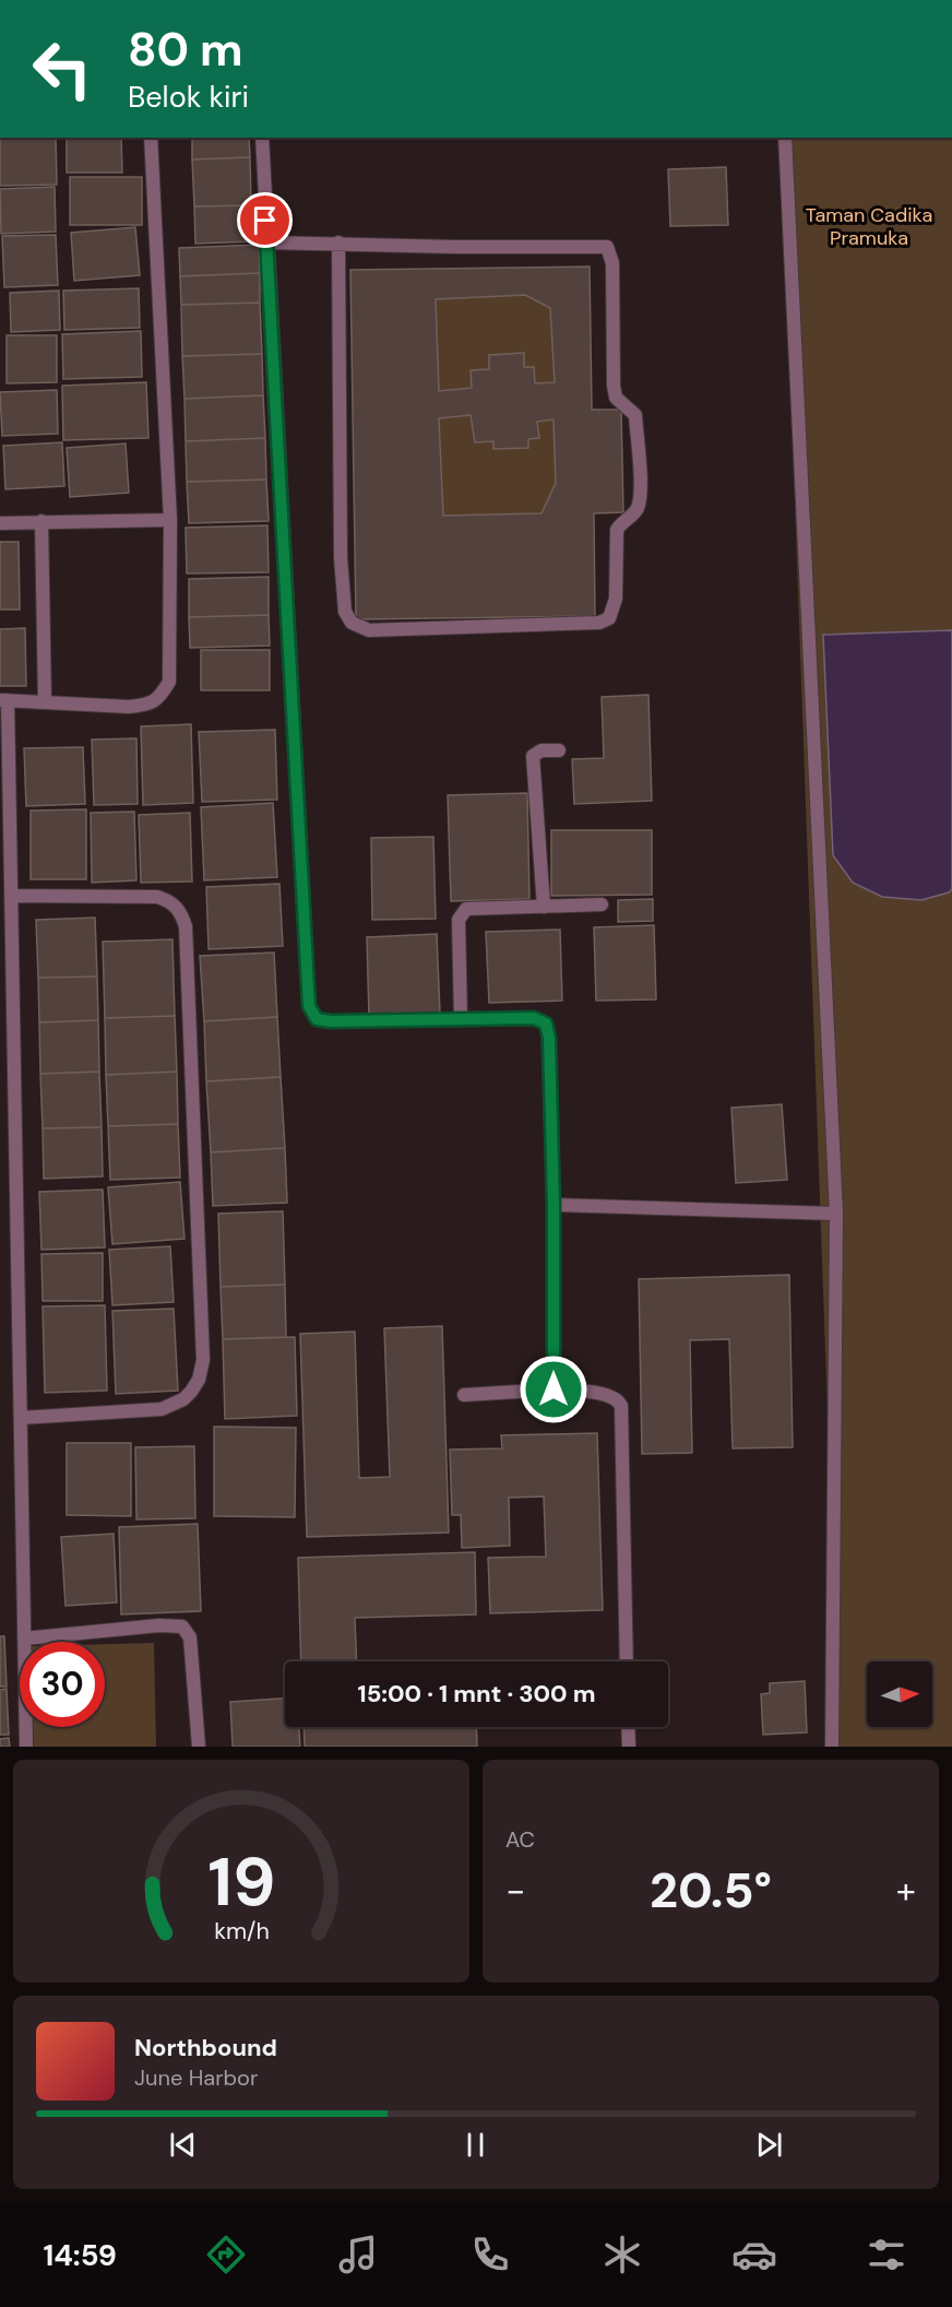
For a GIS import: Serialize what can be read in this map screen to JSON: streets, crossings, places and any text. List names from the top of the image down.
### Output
{
  "parks": ["Taman Cadika Pramuka"],
  "north": "right",
  "page": {
    "turn": ["80 m", "Belok kiri"],
    "limit": "30",
    "trip": "15:00 · 1 mnt · 300 m",
    "tile": "AC",
    "heat": ["−", "20.5°", "+"],
    "song": ["Northbound", "June Harbor"],
    "tabs": "14:59",
    "gauge": ["19", "km/h"]
  }
}
